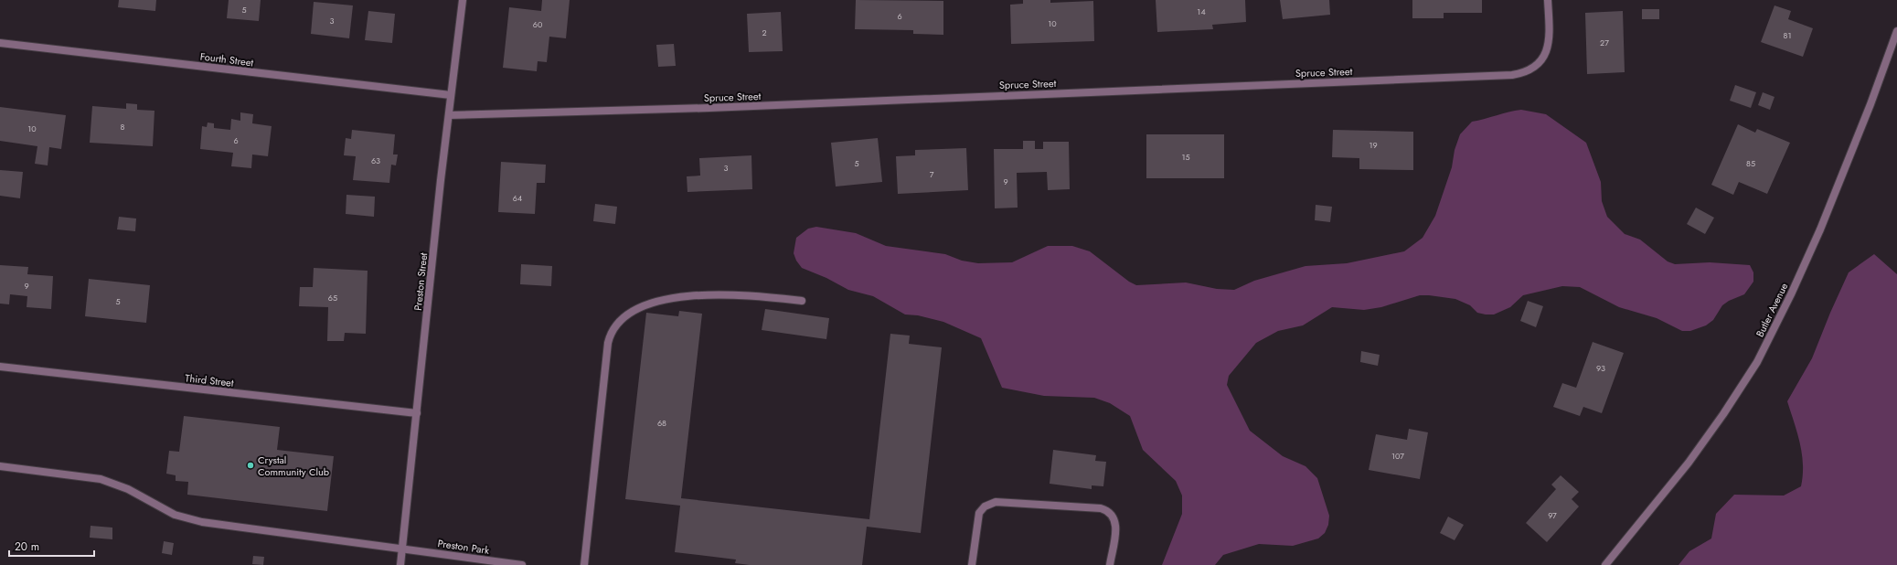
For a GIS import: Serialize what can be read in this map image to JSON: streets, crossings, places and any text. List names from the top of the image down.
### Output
{
  "streets": {
    "street": [
      "Fourth Street",
      "Spruce Street",
      "Preston Street",
      "Butler Avenue",
      "Third Street",
      "Preston Park"
    ]
  },
  "crossings": [
    ["Fourth Street", "Preston Street"],
    ["Spruce Street", "Preston Street"],
    ["Preston Street", "Third Street"],
    ["Preston Street", "Preston Park"]
  ],
  "places": ["Crystal Community Club"],
  "house_numbers": [
    "5",
    "14",
    "6",
    "3",
    "10",
    "60",
    "2",
    "81",
    "27",
    "8",
    "10",
    "6",
    "19",
    "15",
    "63",
    "5",
    "85",
    "3",
    "7",
    "9",
    "64",
    "9",
    "65",
    "5",
    "93",
    "68",
    "107",
    "97"
  ],
  "scale_bar": "20 m"
}
